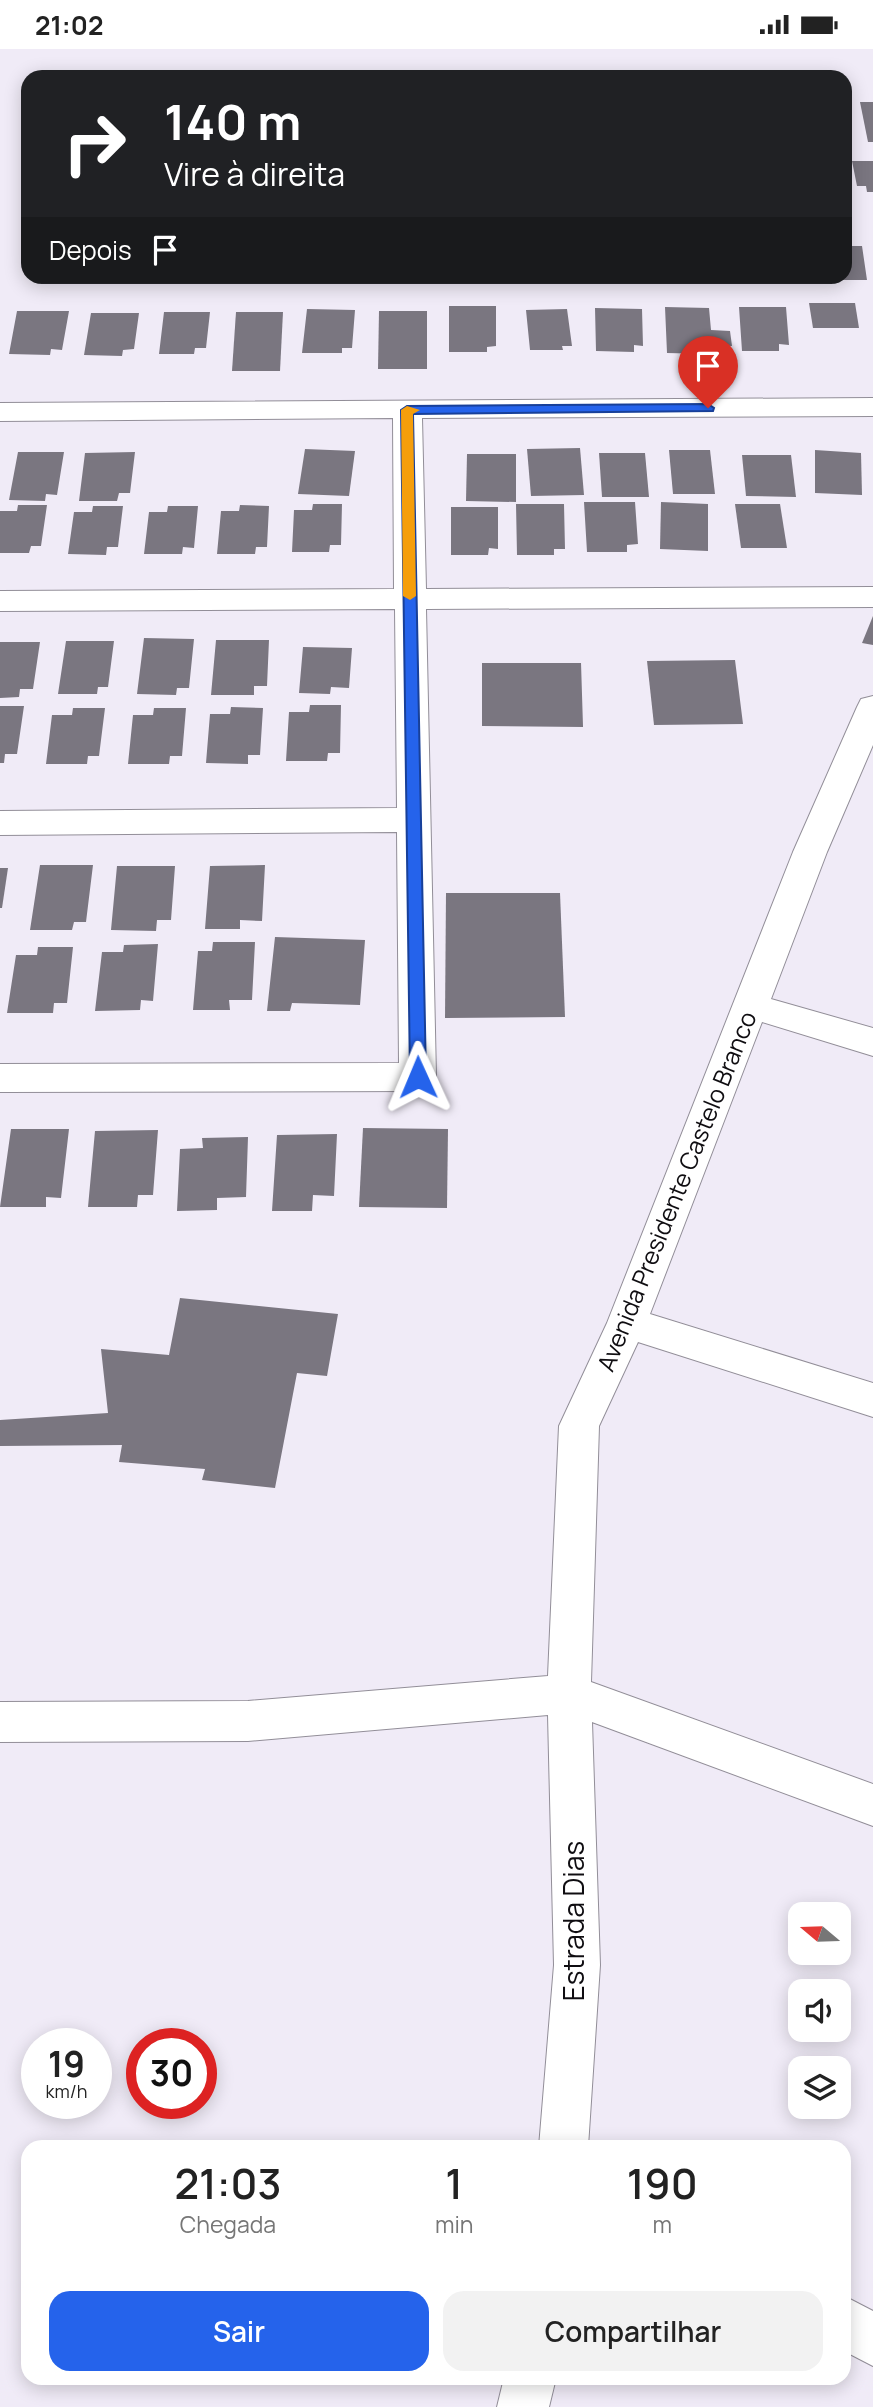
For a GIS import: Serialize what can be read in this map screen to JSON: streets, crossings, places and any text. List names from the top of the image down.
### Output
{
  "streets": {
    "street": ["Avenida Presidente Castelo Branco", "Estrada Dias"]
  },
  "crossings": [
    ["Avenida Presidente Castelo Branco", "Estrada Dias"]
  ],
  "north": "left",
  "page": {
    "status": "21:02",
    "turn": ["140 m", "Vire à direita"],
    "then": "Depois",
    "speed": "19 km/h",
    "limit": "30",
    "eta": [
      "21:03",
      "Chegada",
      "1",
      "min",
      "190",
      "m"
    ],
    "buttons": ["Sair", "Compartilhar"]
  }
}
